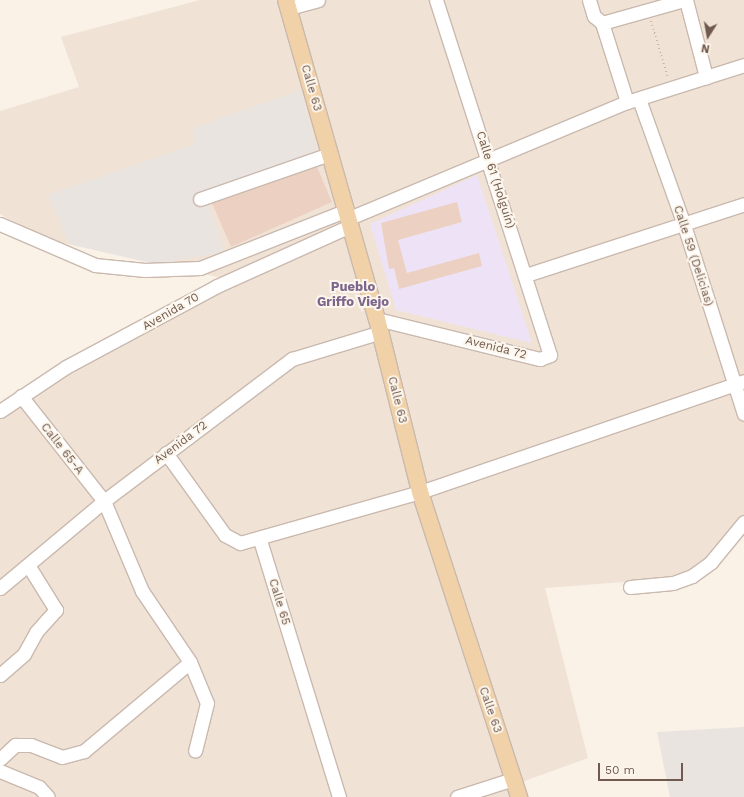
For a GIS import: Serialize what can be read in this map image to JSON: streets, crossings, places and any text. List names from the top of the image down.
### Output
{
  "streets": {
    "main road": ["Calle 63"],
    "street": [
      "Calle 61 (Holguín)",
      "Calle 59 (Delicias)",
      "Avenida 70",
      "Avenida 72",
      "Calle 65-A",
      "Calle 65"
    ]
  },
  "crossings": [
    ["Calle 63", "Avenida 70"],
    ["Calle 63", "Avenida 72"],
    ["Calle 61 (Holguín)", "Avenida 72"],
    ["Avenida 70", "Calle 65-A"],
    ["Avenida 72", "Calle 65-A"]
  ],
  "districts": ["Pueblo Griffo Viejo"],
  "scale_bar": "50 m",
  "north": "bottom"
}
